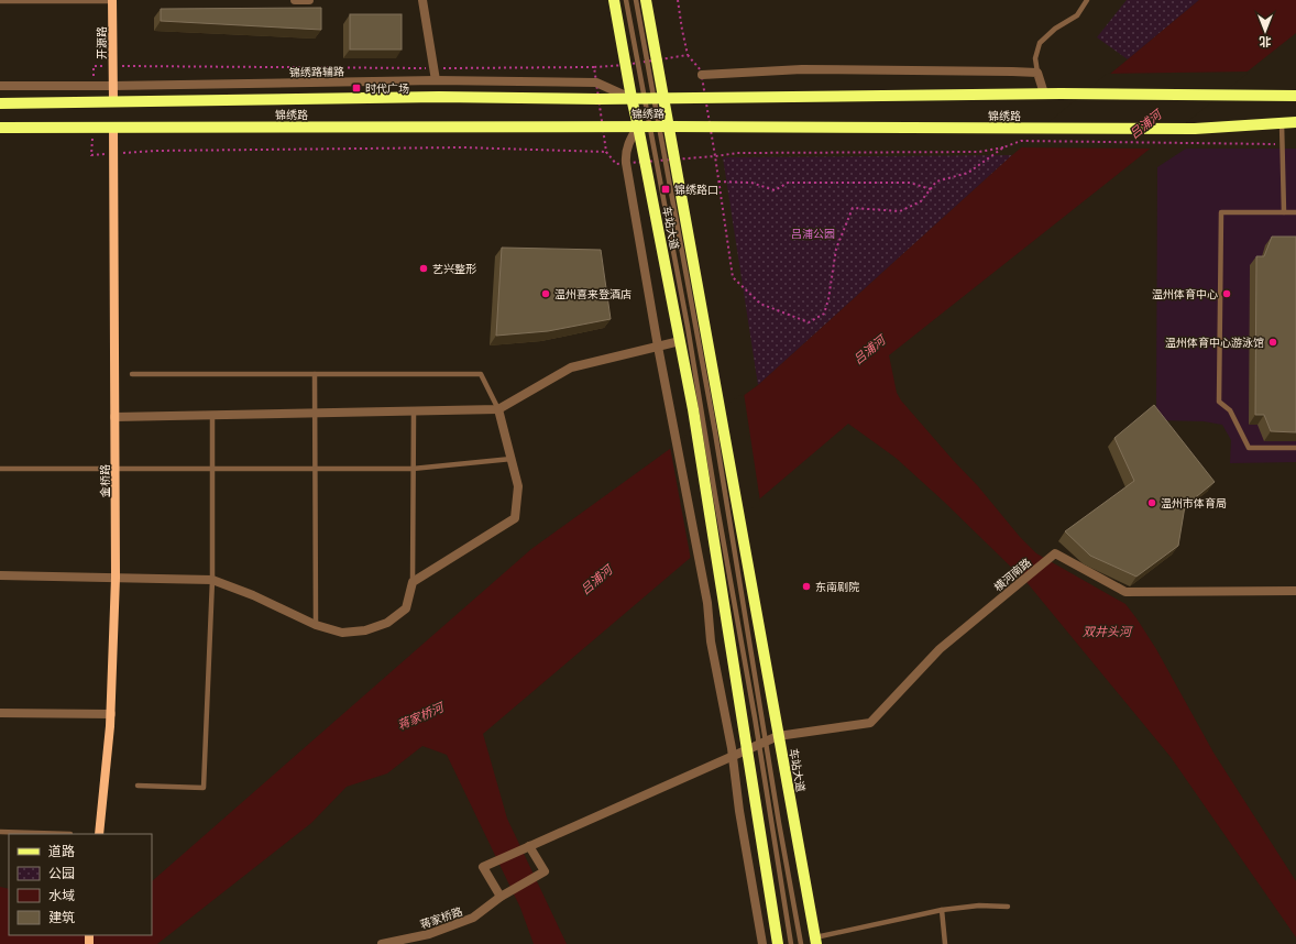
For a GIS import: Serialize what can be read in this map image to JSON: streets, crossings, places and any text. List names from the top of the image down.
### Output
{
  "streets": {
    "main road": ["锦绣路", "车站大道"],
    "street": [
      "开源路",
      "锦绣路辅路",
      "金桥路",
      "横河南路",
      "蒋家桥路"
    ]
  },
  "crossings": [
    ["开源路", "锦绣路辅路"],
    ["开源路", "锦绣路"],
    ["锦绣路辅路", "锦绣路"],
    ["锦绣路辅路", "车站大道"],
    ["锦绣路", "车站大道"],
    ["锦绣路", "金桥路"],
    ["车站大道", "横河南路"],
    ["横河南路", "蒋家桥路"]
  ],
  "water": ["吕浦河", "双井头河", "蒋家桥河"],
  "parks": ["吕浦公园"],
  "places": {
    "transit": ["时代广场", "锦绣路口"],
    "other": [
      "艺兴整形",
      "温州喜来登酒店",
      "温州体育中心",
      "温州体育中心游泳馆",
      "温州市体育局",
      "东南剧院"
    ]
  },
  "legend": [
    "道路",
    "公园",
    "水域",
    "建筑"
  ],
  "north": "bottom"
}
